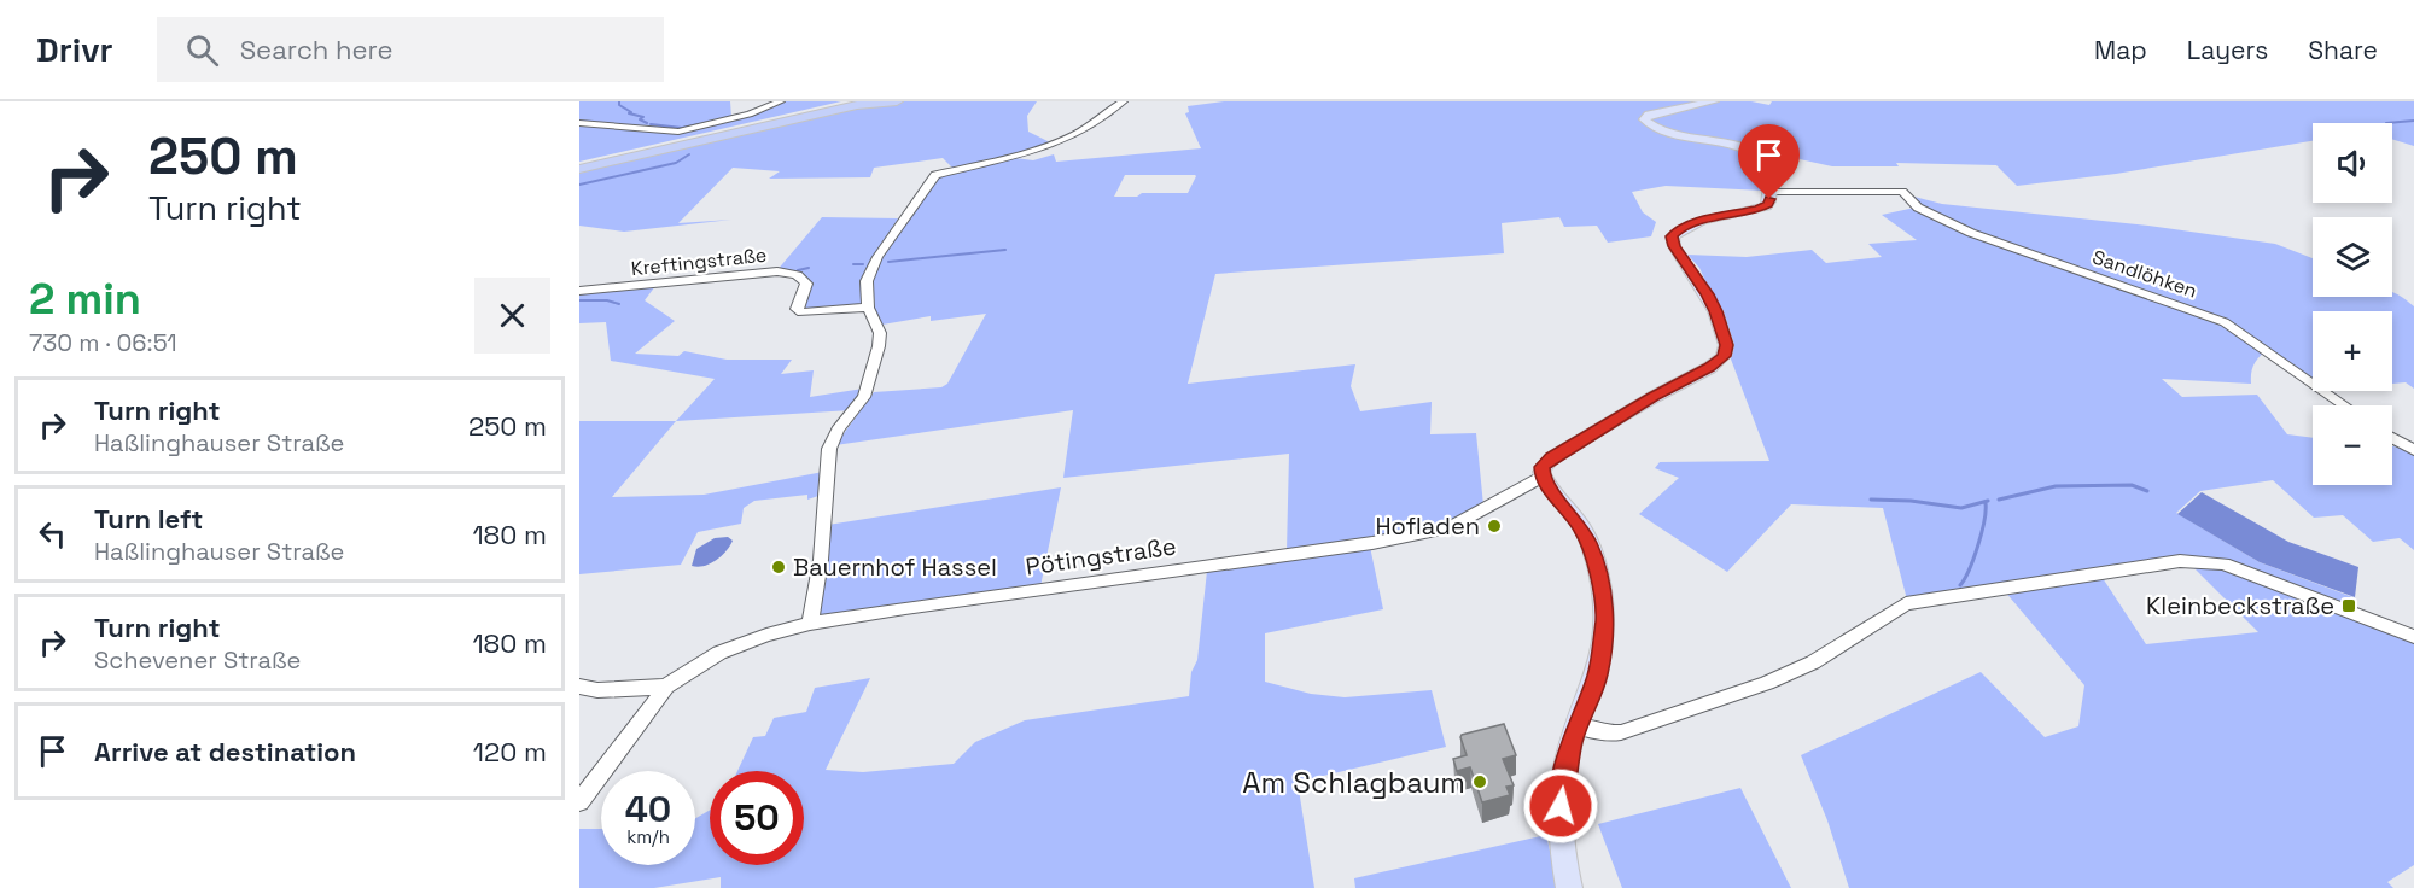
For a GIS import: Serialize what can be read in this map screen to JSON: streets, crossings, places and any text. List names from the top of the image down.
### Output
{
  "streets": {
    "street": ["Kreftingstraße", "Sandlöhken", "Pötingstraße"]
  },
  "places": {
    "other": ["Hofladen", "Bauernhof Hassel", "Am Schlagbaum"],
    "transit": ["Kleinbeckstraße"]
  },
  "page": {
    "header": "Drivr",
    "search": "Search here",
    "nav": ["Map", "Layers", "Share"],
    "turn": ["250 m", "Turn right"],
    "map_buttons": ["+", "−"],
    "heading": ["2 min", "730 m · 06:51"],
    "list": [
      {
        "name": "Turn right",
        "note": "Haßlinghauser Straße",
        "value": "250 m"
      },
      {
        "name": "Turn left",
        "note": "Haßlinghauser Straße",
        "value": "180 m"
      },
      {
        "name": "Turn right",
        "note": "Schevener Straße",
        "value": "180 m"
      },
      {
        "name": "Arrive at destination",
        "value": "120 m"
      }
    ],
    "speed": "40 km/h",
    "limit": "50"
  }
}
